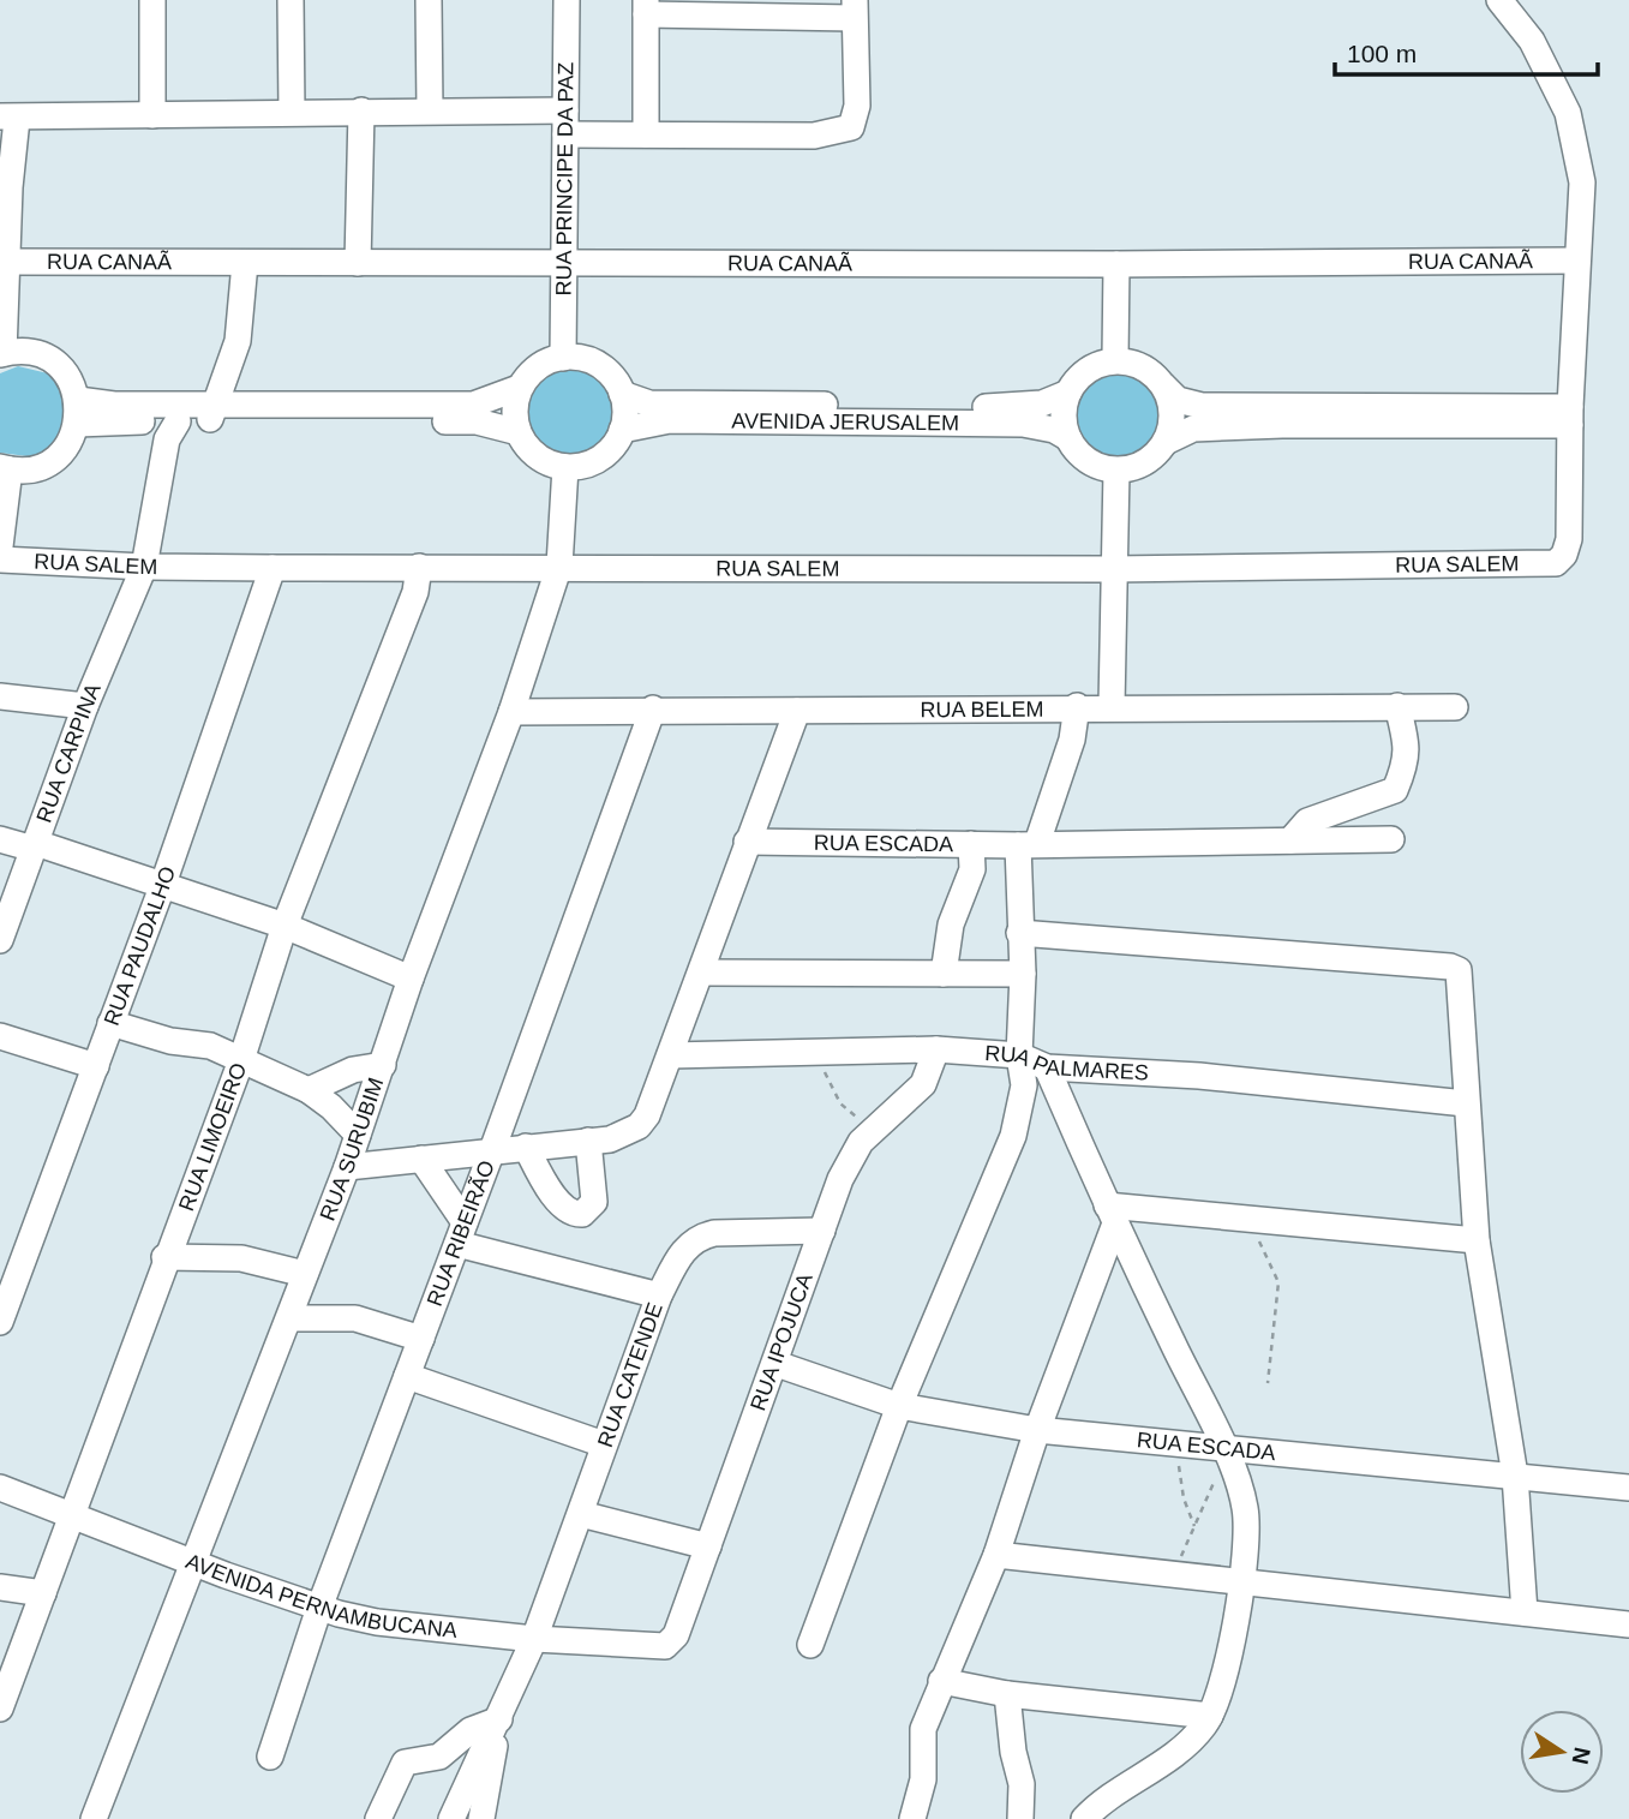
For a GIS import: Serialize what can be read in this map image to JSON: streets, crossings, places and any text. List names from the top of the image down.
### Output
{
  "streets": {
    "street": [
      "RUA PRINCIPE DA PAZ",
      "RUA CANAÃ",
      "AVENIDA JERUSALEM",
      "RUA SALEM",
      "RUA BELEM",
      "RUA CARPINA",
      "RUA ESCADA",
      "RUA PAUDALHO",
      "RUA PALMARES",
      "RUA LIMOEIRO",
      "RUA SURUBIM",
      "RUA RIBEIRÃO",
      "RUA IPOJUCA",
      "RUA CATENDE",
      "AVENIDA PERNAMBUCANA"
    ]
  },
  "crossings": [
    ["RUA PRINCIPE DA PAZ", "RUA CANAÃ"],
    ["RUA PRINCIPE DA PAZ", "AVENIDA JERUSALEM"],
    ["RUA PRINCIPE DA PAZ", "RUA SURUBIM"],
    ["AVENIDA JERUSALEM", "RUA SURUBIM"],
    ["RUA SALEM", "RUA CARPINA"],
    ["RUA SALEM", "RUA PAUDALHO"],
    ["RUA SALEM", "RUA LIMOEIRO"],
    ["RUA SALEM", "RUA SURUBIM"],
    ["RUA BELEM", "RUA SURUBIM"],
    ["RUA BELEM", "RUA RIBEIRÃO"],
    ["RUA ESCADA", "RUA IPOJUCA"],
    ["RUA PALMARES", "RUA IPOJUCA"],
    ["RUA LIMOEIRO", "AVENIDA PERNAMBUCANA"],
    ["RUA SURUBIM", "AVENIDA PERNAMBUCANA"],
    ["RUA RIBEIRÃO", "AVENIDA PERNAMBUCANA"],
    ["RUA IPOJUCA", "RUA CATENDE"],
    ["RUA IPOJUCA", "AVENIDA PERNAMBUCANA"],
    ["RUA CATENDE", "AVENIDA PERNAMBUCANA"]
  ],
  "scale_bar": "100 m",
  "north": "right"
}
